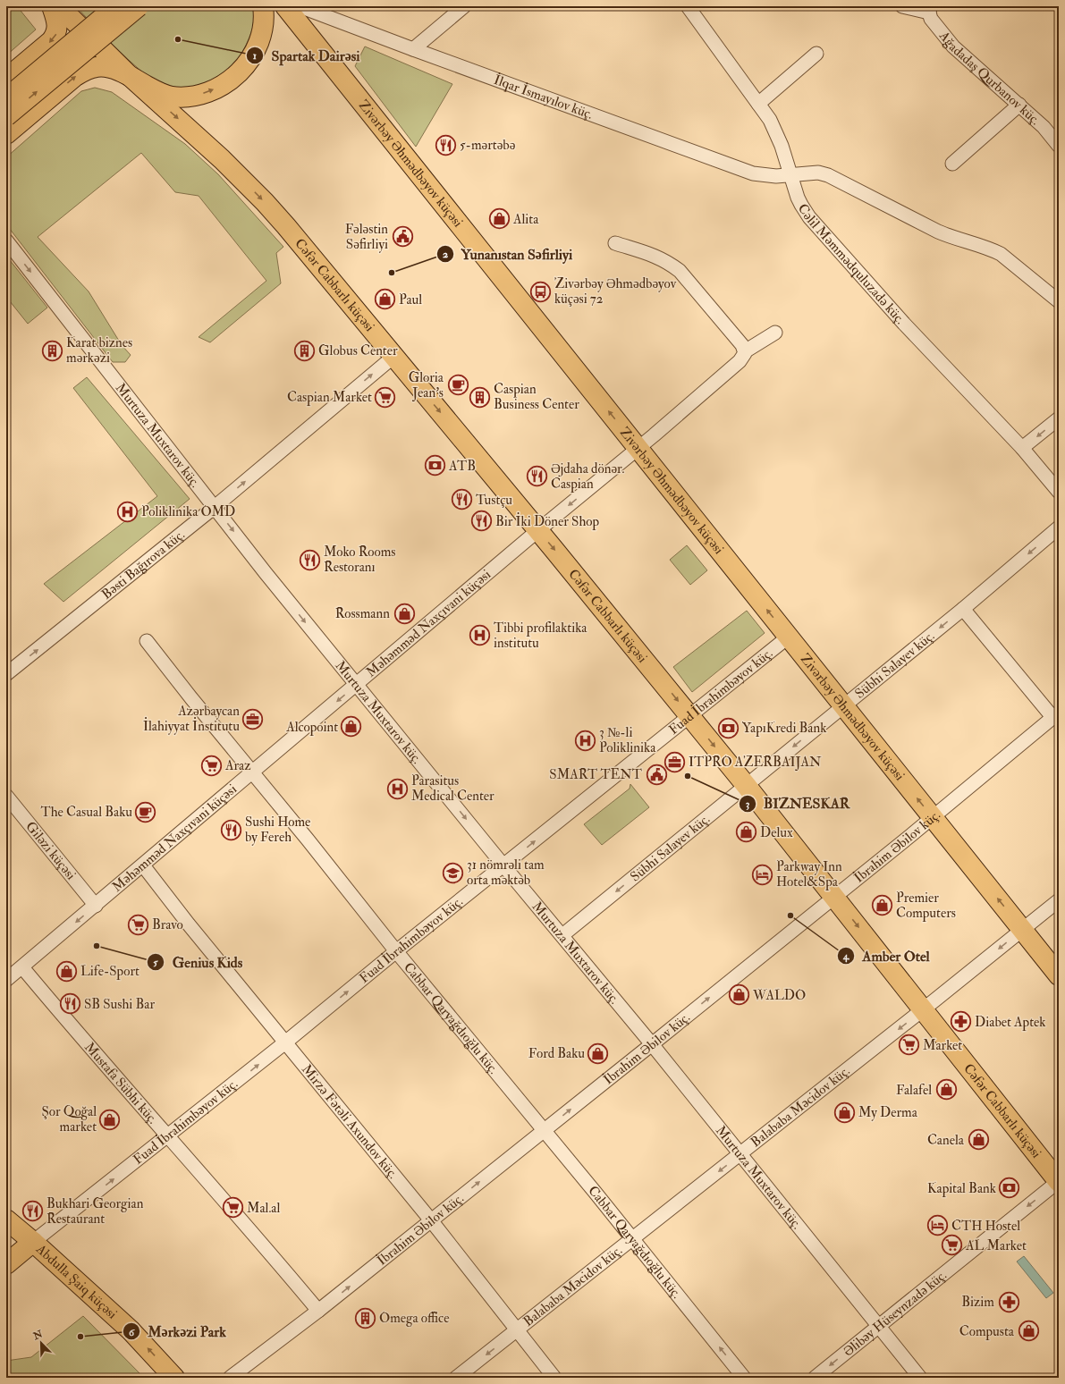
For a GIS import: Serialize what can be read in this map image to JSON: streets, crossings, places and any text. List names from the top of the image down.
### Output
{
  "streets": {
    "main road": ["Zivərbəy Əhmədbəyov küçəsi", "Cəfər Cabbarlı küçəsi", "Abdulla Şaiq küçəsi"],
    "street": [
      "Ağadadaş Qurbanov küç.",
      "İlqar İsmayılov küç.",
      "Cəlil Məmmədquluzadə küç.",
      "Murtuza Muxtarov küç.",
      "Bəsti Bağırova küç.",
      "Məhəmməd Naxçıvani küçəsi",
      "Sübhi Salayev küç.",
      "Fuad İbrahimbəyov küç.",
      "İbrahim Əbilov küç.",
      "Giləzi küçəsi",
      "Cabbar Qaryağdıoğlu küç.",
      "Mustafa Sübhi küç.",
      "Balababa Məcidov küç.",
      "Mirzə Fətəli Axundov küç.",
      "Əlibəy Hüseynzadə küç."
    ]
  },
  "crossings": [
    ["İlqar İsmayılov küç.", "Cəlil Məmmədquluzadə küç."],
    ["Zivərbəy Əhmədbəyov küçəsi", "Məhəmməd Naxçıvani küçəsi"],
    ["Zivərbəy Əhmədbəyov küçəsi", "Sübhi Salayev küç."],
    ["Zivərbəy Əhmədbəyov küçəsi", "Fuad İbrahimbəyov küç."],
    ["Zivərbəy Əhmədbəyov küçəsi", "İbrahim Əbilov küç."],
    ["Zivərbəy Əhmədbəyov küçəsi", "Balababa Məcidov küç."],
    ["Cəfər Cabbarlı küçəsi", "Bəsti Bağırova küç."],
    ["Cəfər Cabbarlı küçəsi", "Məhəmməd Naxçıvani küçəsi"],
    ["Cəfər Cabbarlı küçəsi", "Sübhi Salayev küç."],
    ["Cəfər Cabbarlı küçəsi", "Fuad İbrahimbəyov küç."],
    ["Cəfər Cabbarlı küçəsi", "İbrahim Əbilov küç."],
    ["Cəfər Cabbarlı küçəsi", "Balababa Məcidov küç."],
    ["Cəfər Cabbarlı küçəsi", "Əlibəy Hüseynzadə küç."],
    ["Murtuza Muxtarov küç.", "Bəsti Bağırova küç."],
    ["Murtuza Muxtarov küç.", "Məhəmməd Naxçıvani küçəsi"],
    ["Murtuza Muxtarov küç.", "Sübhi Salayev küç."],
    ["Murtuza Muxtarov küç.", "Fuad İbrahimbəyov küç."],
    ["Murtuza Muxtarov küç.", "İbrahim Əbilov küç."],
    ["Murtuza Muxtarov küç.", "Balababa Məcidov küç."],
    ["Murtuza Muxtarov küç.", "Əlibəy Hüseynzadə küç."],
    ["Məhəmməd Naxçıvani küçəsi", "Giləzi küçəsi"],
    ["Məhəmməd Naxçıvani küçəsi", "Cabbar Qaryağdıoğlu küç."],
    ["Məhəmməd Naxçıvani küçəsi", "Mustafa Sübhi küç."],
    ["Məhəmməd Naxçıvani küçəsi", "Mirzə Fətəli Axundov küç."],
    ["Fuad İbrahimbəyov küç.", "Cabbar Qaryağdıoğlu küç."],
    ["Fuad İbrahimbəyov küç.", "Mustafa Sübhi küç."],
    ["Fuad İbrahimbəyov küç.", "Mirzə Fətəli Axundov küç."],
    ["Fuad İbrahimbəyov küç.", "Abdulla Şaiq küçəsi"],
    ["İbrahim Əbilov küç.", "Cabbar Qaryağdıoğlu küç."],
    ["İbrahim Əbilov küç.", "Mustafa Sübhi küç."],
    ["İbrahim Əbilov küç.", "Mirzə Fətəli Axundov küç."],
    ["Cabbar Qaryağdıoğlu küç.", "Balababa Məcidov küç."],
    ["Balababa Məcidov küç.", "Mirzə Fətəli Axundov küç."]
  ],
  "one_way": [
    "Zivərbəy Əhmədbəyov küçəsi",
    "Cəfər Cabbarlı küçəsi",
    "Murtuza Muxtarov küç.",
    "Bəsti Bağırova küç.",
    "Məhəmməd Naxçıvani küçəsi",
    "Sübhi Salayev küç.",
    "Fuad İbrahimbəyov küç.",
    "İbrahim Əbilov küç.",
    "Balababa Məcidov küç.",
    "Abdulla Şaiq küçəsi",
    "Əlibəy Hüseynzadə küç."
  ],
  "places": {
    "other": [
      "Spartak Dairəsi",
      "Yunanıstan Səfirliyi",
      "BIZNESKAR",
      "Amber Otel",
      "Genius Kids",
      "Mərkəzi Park"
    ],
    "restaurant": [
      "5-mərtəbə",
      "Əjdaha dönər. Caspian",
      "Tustçu",
      "Bir İki Döner Shop",
      "Moko Rooms Restoranı",
      "Sushi Home by Fereh",
      "SB Sushi Bar",
      "Bukhari Georgian Restaurant"
    ],
    "shop": [
      "Alita",
      "Paul",
      "Rossmann",
      "Alcopoint",
      "Delux",
      "Premier Computers",
      "Life-Sport",
      "WALDO",
      "Ford Baku",
      "Falafel",
      "My Derma",
      "Şor Qoğal market",
      "Canela",
      "Compusta"
    ],
    "public building": ["Fələstin Səfirliyi", "SMART TENT"],
    "bus stop": ["Zivərbəy Əhmədbəyov küçəsi 72"],
    "building": [
      "Karat biznes mərkəzi",
      "Globus Center",
      "Caspian Business Center",
      "Omega office"
    ],
    "cafe": ["Gloria Jean's", "The Casual Baku"],
    "supermarket": [
      "Caspian Market",
      "Araz",
      "Bravo",
      "Market",
      "Mal.al",
      "AL Market"
    ],
    "bank": ["ATB", "YapıKredi Bank", "Kapital Bank"],
    "hospital": [
      "Poliklinika OMD",
      "Tibbi profilaktika institutu",
      "3 №-li Poliklinika",
      "Parasitus Medical Center"
    ],
    "office": ["Azərbaycan İlahiyyat İnstitutu", "ITPRO AZERBAIJAN"],
    "school or university": ["31 nömrəli tam orta məktəb"],
    "hotel": ["Parkway Inn Hotel&Spa", "CTH Hostel"],
    "pharmacy": ["Diabet Aptek", "Bizim"]
  },
  "north": "top left"
}
